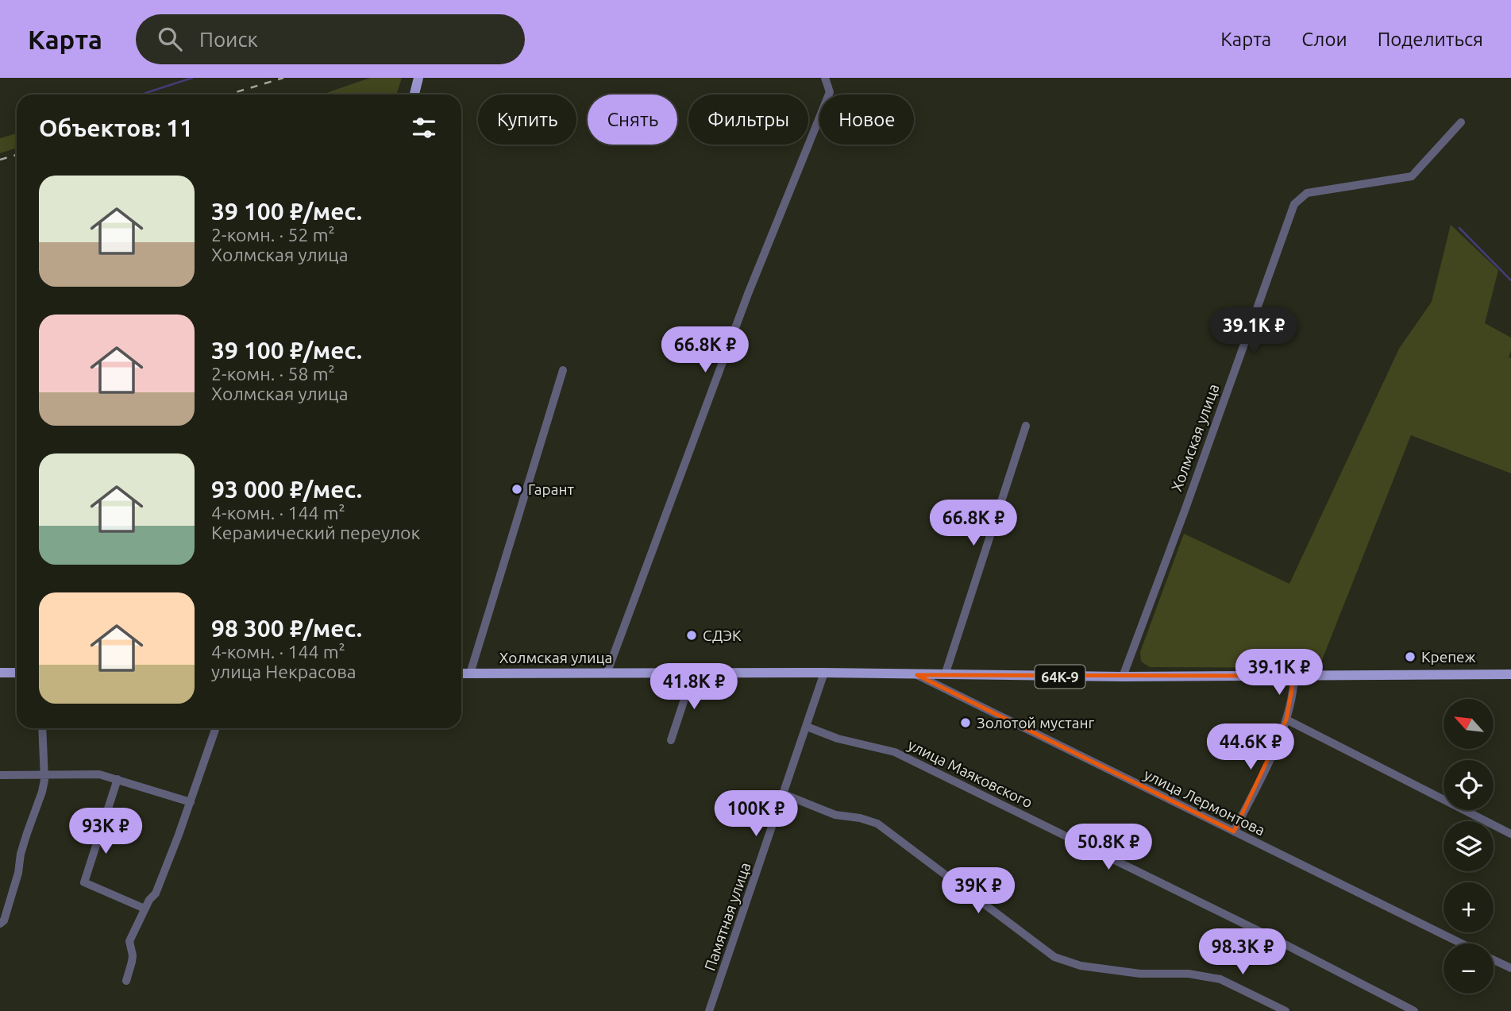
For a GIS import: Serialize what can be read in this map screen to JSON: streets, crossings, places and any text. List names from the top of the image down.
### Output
{
  "streets": {
    "main road": ["Холмская улица", "64К-9"],
    "street": ["улица Маяковского", "улица Лермонтова", "Памятная улица"]
  },
  "crossings": [
    ["Холмская улица", "улица Лермонтова"],
    ["Холмская улица", "Памятная улица"],
    ["улица Маяковского", "Памятная улица"]
  ],
  "places": [
    "Гарант",
    "СДЭК",
    "Крепеж",
    "Золотой мустанг"
  ],
  "north": "top left",
  "page": {
    "header": "Карта",
    "search": "Поиск",
    "nav": ["Карта", "Слои", "Поделиться"],
    "chip": [
      "Купить",
      "Снять",
      "Фильтры",
      "Новое"
    ],
    "heading": "Объектов: 11",
    "list": [
      {
        "name": "39 100 ₽/мес.",
        "note": "2-комн. · 52 m² · Холмская улица"
      },
      {
        "name": "39 100 ₽/мес.",
        "note": "2-комн. · 58 m² · Холмская улица"
      },
      {
        "name": "93 000 ₽/мес.",
        "note": "4-комн. · 144 m² · Керамический переулок"
      },
      {
        "name": "98 300 ₽/мес.",
        "note": "4-комн. · 144 m² · улица Некрасова"
      }
    ],
    "price": [
      "39.1K ₽",
      "66.8K ₽",
      "66.8K ₽",
      "39.1K ₽",
      "41.8K ₽",
      "44.6K ₽",
      "100K ₽",
      "93K ₽",
      "50.8K ₽",
      "39K ₽",
      "98.3K ₽"
    ],
    "map_buttons": ["+", "−"]
  }
}
